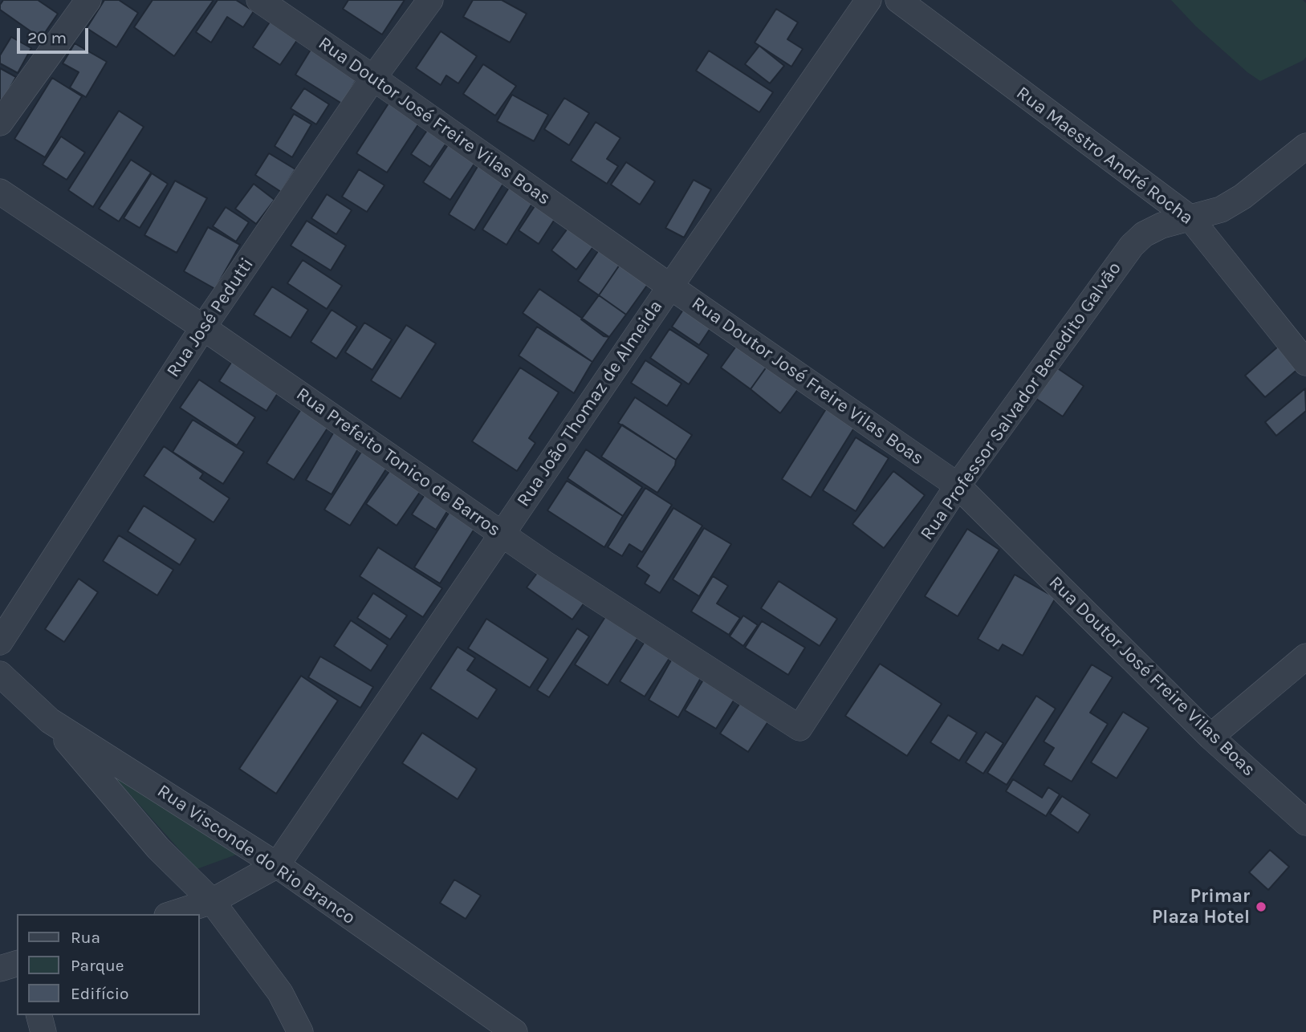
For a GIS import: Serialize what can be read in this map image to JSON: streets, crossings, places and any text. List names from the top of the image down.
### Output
{
  "streets": {
    "street": [
      "Rua Doutor José Freire Vilas Boas",
      "Rua Maestro André Rocha",
      "Rua José Pedutti",
      "Rua Professor Salvador Benedito Galvão",
      "Rua João Thomaz de Almeida",
      "Rua Prefeito Tonico de Barros",
      "Rua Visconde do Rio Branco"
    ]
  },
  "crossings": [
    ["Rua Doutor José Freire Vilas Boas", "Rua José Pedutti"],
    ["Rua Doutor José Freire Vilas Boas", "Rua Professor Salvador Benedito Galvão"],
    ["Rua Doutor José Freire Vilas Boas", "Rua João Thomaz de Almeida"],
    ["Rua Maestro André Rocha", "Rua Professor Salvador Benedito Galvão"],
    ["Rua José Pedutti", "Rua Prefeito Tonico de Barros"],
    ["Rua Professor Salvador Benedito Galvão", "Rua Prefeito Tonico de Barros"],
    ["Rua João Thomaz de Almeida", "Rua Prefeito Tonico de Barros"],
    ["Rua João Thomaz de Almeida", "Rua Visconde do Rio Branco"]
  ],
  "places": ["Primar Plaza Hotel"],
  "legend": ["Rua", "Parque", "Edifício"],
  "scale_bar": "20 m"
}
